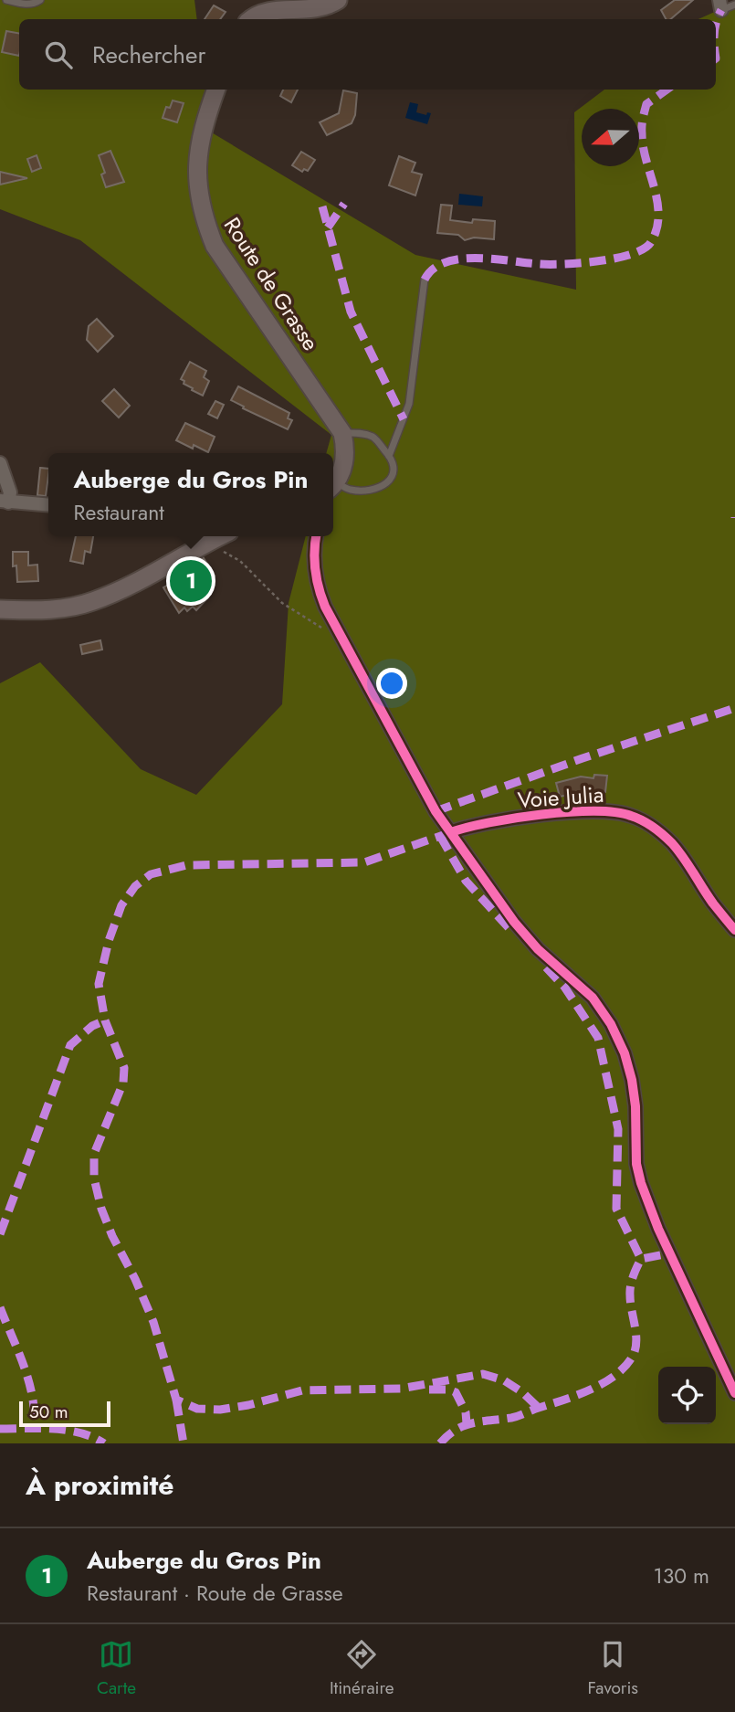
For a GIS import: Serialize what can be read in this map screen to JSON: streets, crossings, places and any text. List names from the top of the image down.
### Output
{
  "streets": {
    "main road": ["Route de Grasse"],
    "street": ["Voie Julia"]
  },
  "scale_bar": "50 m",
  "north": "left",
  "page": {
    "search": "Rechercher",
    "popup": ["Auberge du Gros Pin", "Restaurant"],
    "pins": "1",
    "scale": "50 m",
    "heading": "À proximité",
    "list": [
      {
        "mark": "1",
        "name": "Auberge du Gros Pin",
        "note": "Restaurant · Route de Grasse",
        "value": "130 m"
      }
    ],
    "nav": ["Carte", "Itinéraire", "Favoris"]
  }
}
